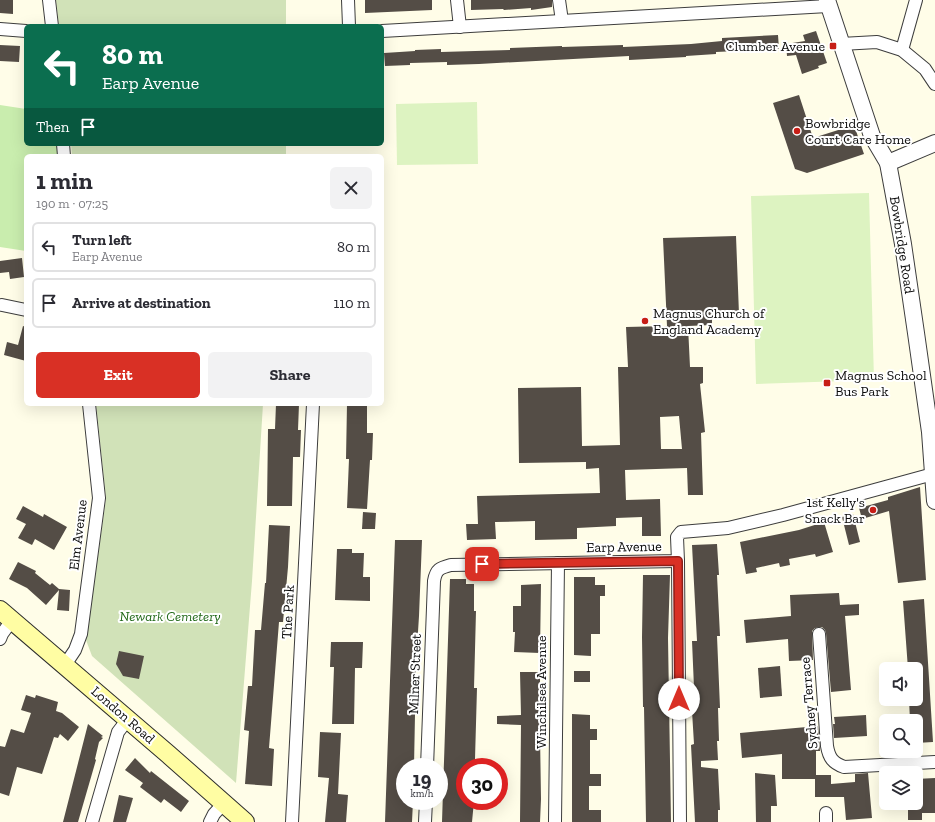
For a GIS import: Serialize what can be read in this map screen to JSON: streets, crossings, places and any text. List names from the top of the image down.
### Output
{
  "streets": {
    "main road": ["London Road"],
    "street": [
      "Bowbridge Road",
      "Elm Avenue",
      "Earp Avenue",
      "The Park",
      "Milner Street",
      "Winchilsea Avenue",
      "Sydney Terrace"
    ]
  },
  "crossings": [
    ["Bowbridge Road", "Earp Avenue"],
    ["Elm Avenue", "London Road"],
    ["Earp Avenue", "Milner Street"],
    ["Earp Avenue", "Winchilsea Avenue"]
  ],
  "parks": ["Newark Cemetery"],
  "places": {
    "transit": ["Clumber Avenue", "Magnus School Bus Park"],
    "other": ["Bowbridge Court Care Home", "Magnus Church of England Academy", "1st Kelly's Snack Bar"]
  },
  "page": {
    "turn": ["80 m", "Earp Avenue"],
    "then": "Then",
    "heading": ["1 min", "190 m · 07:25"],
    "list": [
      {
        "name": "Turn left",
        "note": "Earp Avenue",
        "value": "80 m"
      },
      {
        "name": "Arrive at destination",
        "value": "110 m"
      }
    ],
    "buttons": ["Exit", "Share"],
    "speed": "19 km/h",
    "limit": "30"
  }
}
